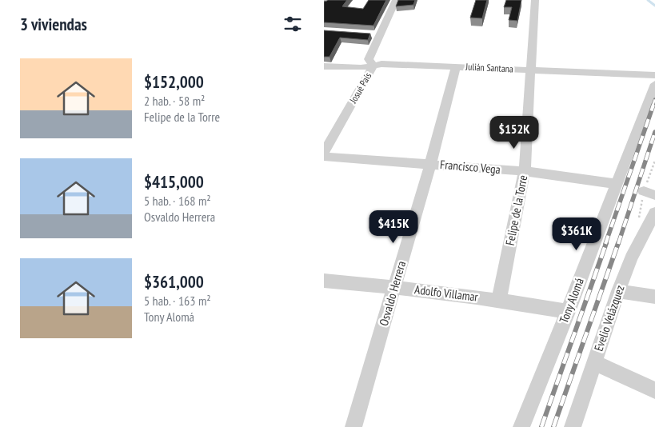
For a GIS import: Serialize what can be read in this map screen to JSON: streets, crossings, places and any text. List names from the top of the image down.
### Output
{
  "streets": {
    "street": [
      "Julián Santana",
      "Josué País",
      "Francisco Vega",
      "Felipe de la Torre",
      "Osvaldo Herrera",
      "Adolfo Villamar",
      "Tony Alomá",
      "Evelio Velázquez"
    ]
  },
  "crossings": [
    ["Julián Santana", "Josué País"],
    ["Julián Santana", "Felipe de la Torre"],
    ["Julián Santana", "Osvaldo Herrera"],
    ["Francisco Vega", "Felipe de la Torre"],
    ["Francisco Vega", "Osvaldo Herrera"],
    ["Francisco Vega", "Tony Alomá"],
    ["Felipe de la Torre", "Adolfo Villamar"],
    ["Osvaldo Herrera", "Adolfo Villamar"],
    ["Adolfo Villamar", "Tony Alomá"]
  ],
  "page": {
    "heading": "3 viviendas",
    "list": [
      {
        "name": "$152,000",
        "note": "2 hab. · 58 m² · Felipe de la Torre"
      },
      {
        "name": "$415,000",
        "note": "5 hab. · 168 m² · Osvaldo Herrera"
      },
      {
        "name": "$361,000",
        "note": "5 hab. · 163 m² · Tony Alomá"
      }
    ],
    "price": ["$152K", "$415K", "$361K"]
  }
}
